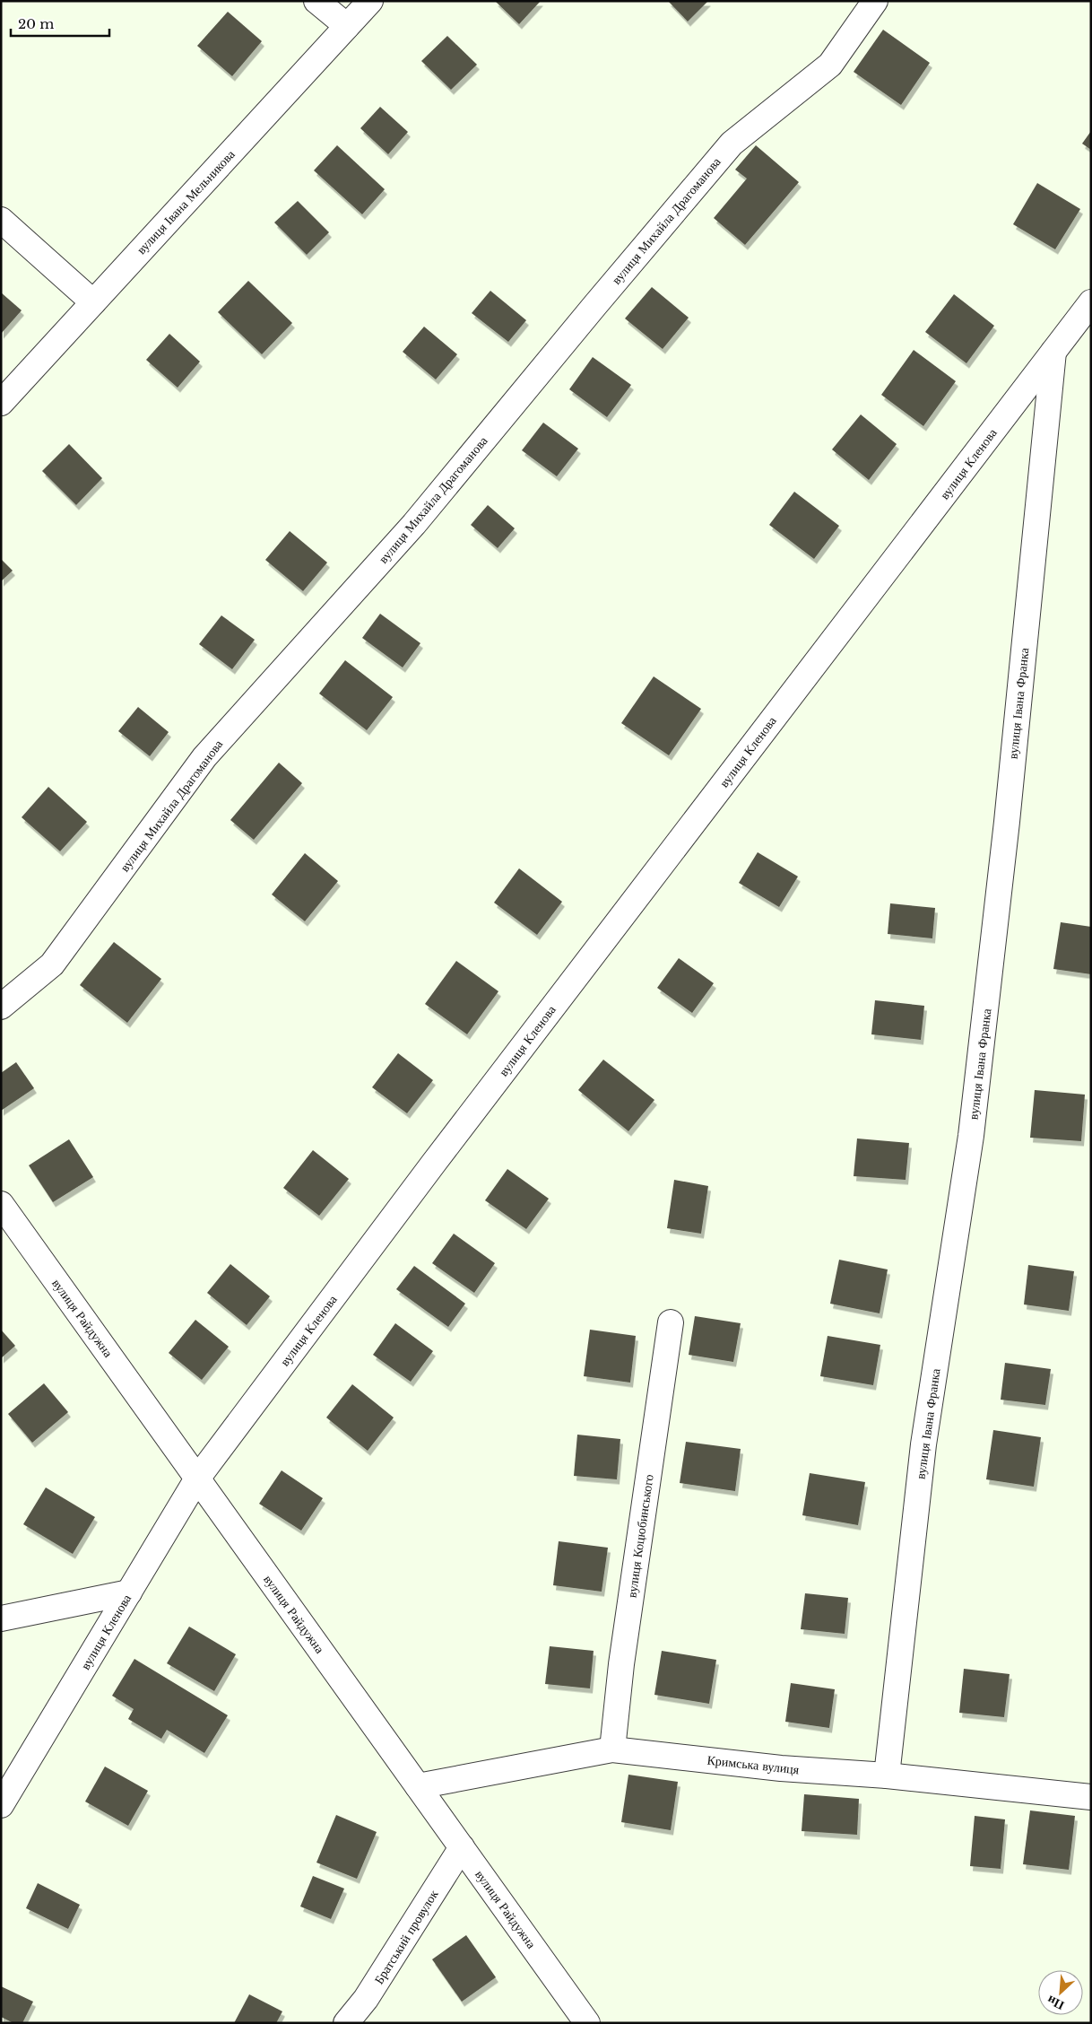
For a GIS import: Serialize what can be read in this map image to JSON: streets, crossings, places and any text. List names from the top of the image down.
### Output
{
  "streets": {
    "street": [
      "вулиця Івана Мельникова",
      "вулиця Михайла Драгоманова",
      "вулиця Кленова",
      "вулиця Івана Франка",
      "вулиця Райдужна",
      "вулиця Коцюбинського",
      "Кримська вулиця",
      "Братський провулок"
    ]
  },
  "crossings": [
    ["вулиця Кленова", "вулиця Івана Франка"],
    ["вулиця Кленова", "вулиця Райдужна"],
    ["вулиця Івана Франка", "Кримська вулиця"],
    ["вулиця Райдужна", "Кримська вулиця"],
    ["вулиця Райдужна", "Братський провулок"],
    ["вулиця Коцюбинського", "Кримська вулиця"]
  ],
  "scale_bar": "20 m",
  "north": "bottom left"
}
